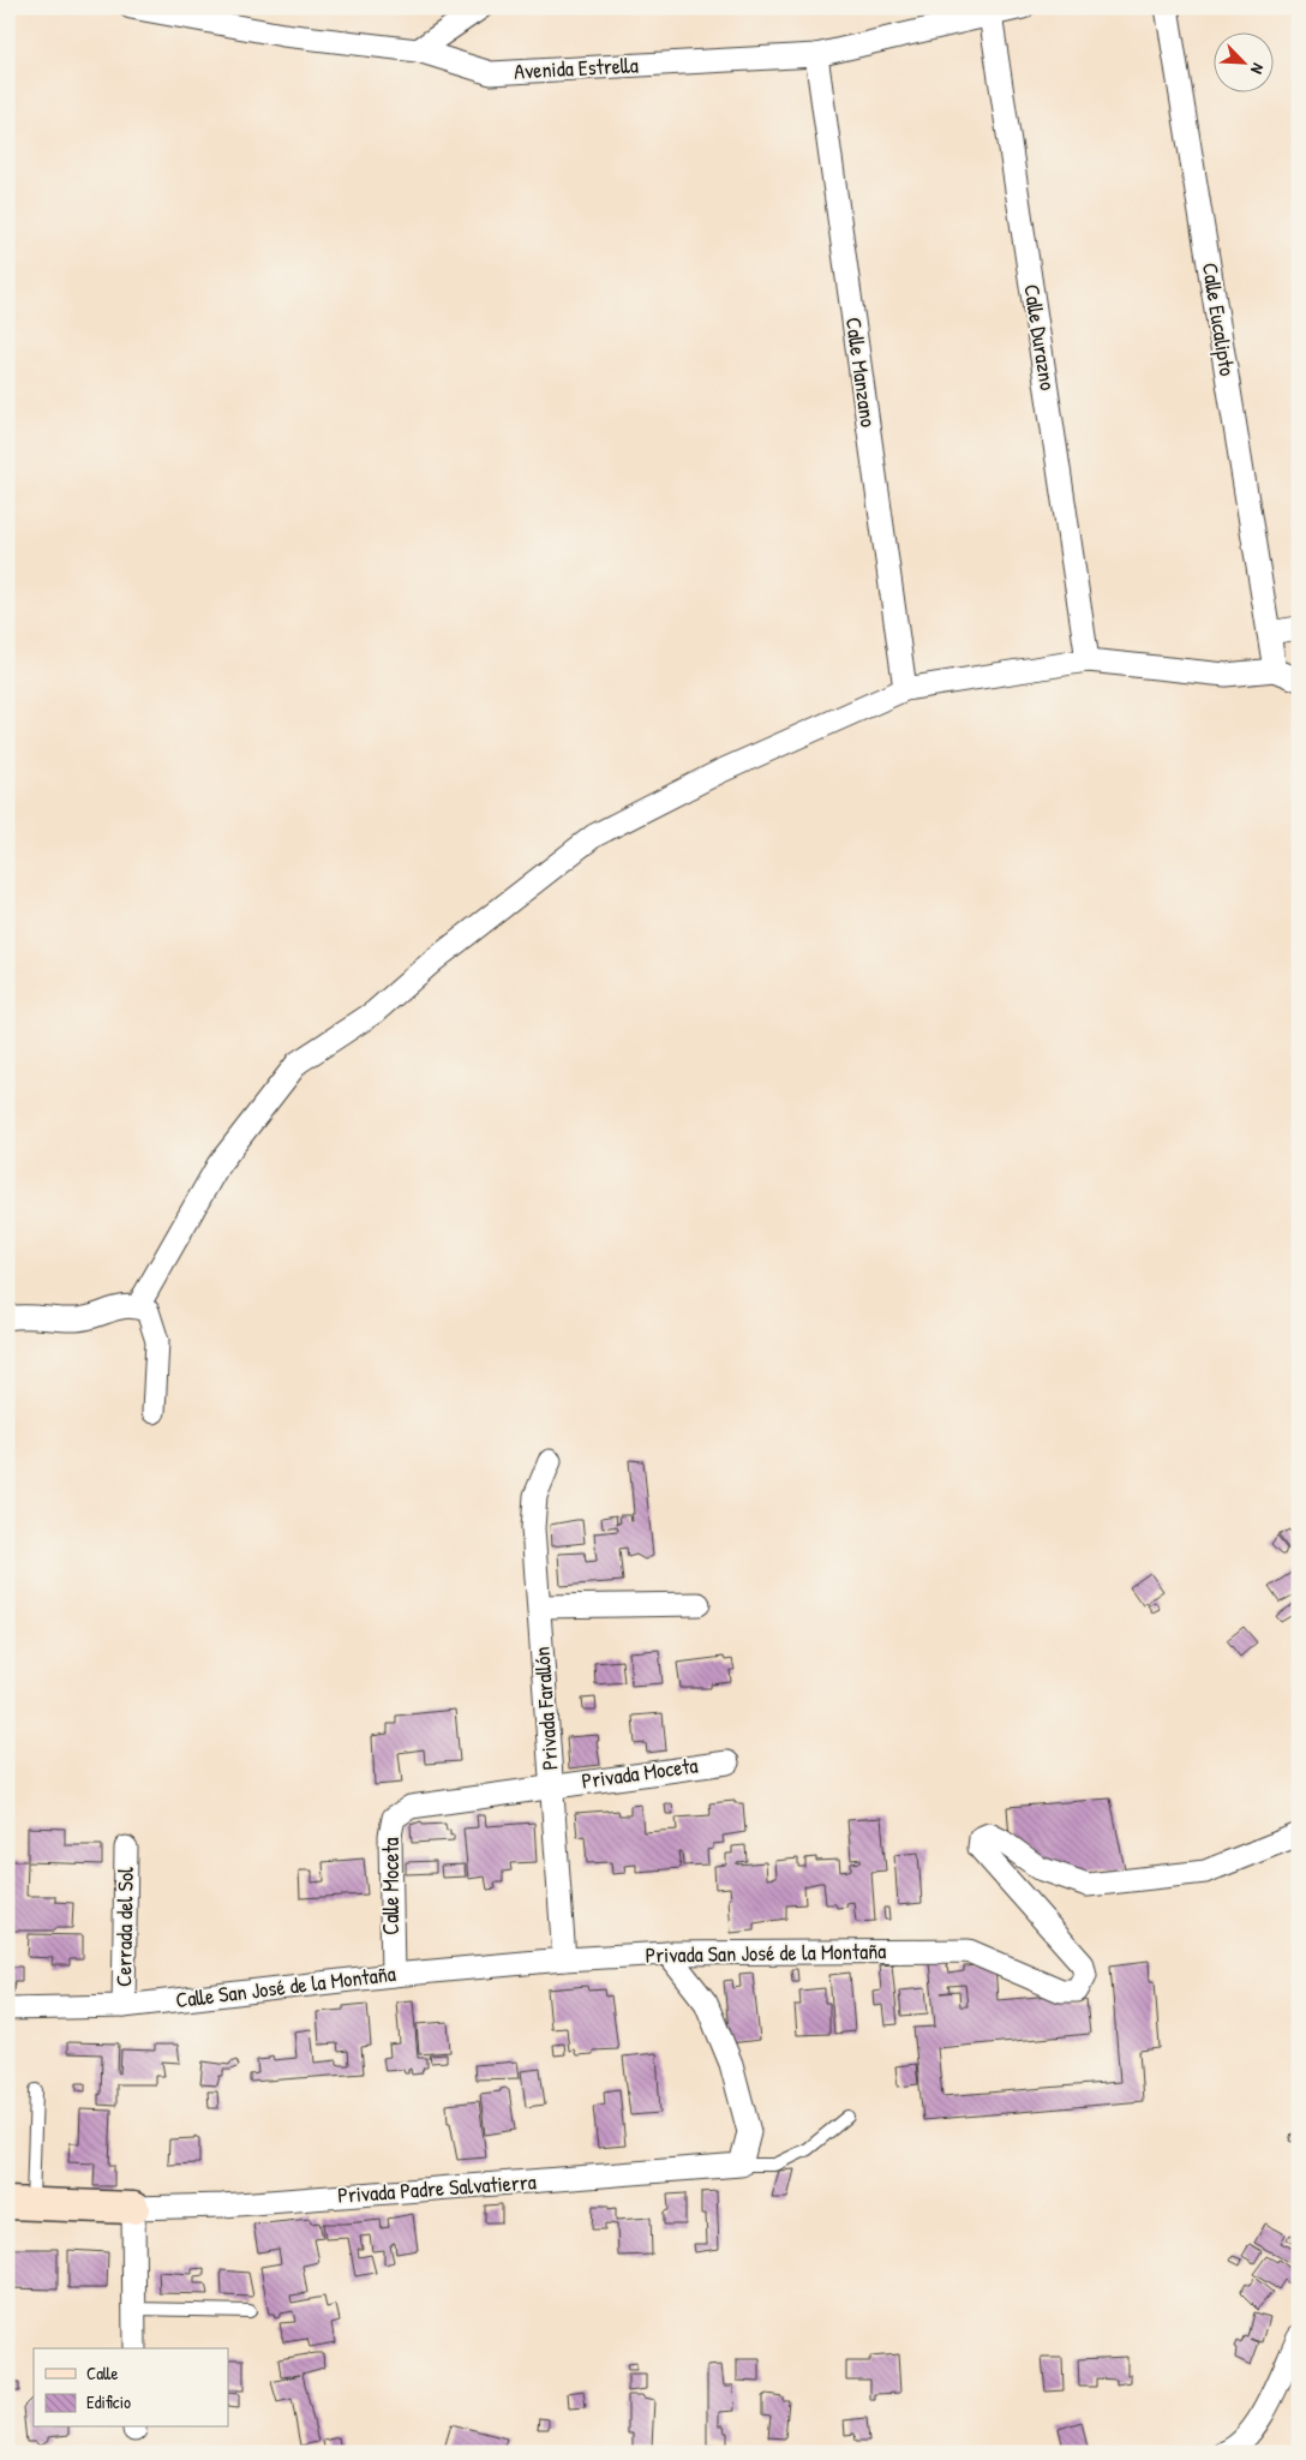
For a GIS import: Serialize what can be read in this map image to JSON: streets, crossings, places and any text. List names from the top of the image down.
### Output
{
  "streets": {
    "street": [
      "Avenida Estrella",
      "Calle Eucalipto",
      "Calle Durazno",
      "Calle Manzano",
      "Privada Farallón",
      "Privada Moceta",
      "Calle Moceta",
      "Cerrada del Sol",
      "Privada San José de la Montaña",
      "Calle San José de la Montaña",
      "Privada Padre Salvatierra"
    ]
  },
  "crossings": [
    ["Avenida Estrella", "Calle Durazno"],
    ["Avenida Estrella", "Calle Manzano"],
    ["Privada Farallón", "Privada Moceta"],
    ["Privada Farallón", "Calle Moceta"],
    ["Privada Farallón", "Privada San José de la Montaña"],
    ["Privada Farallón", "Calle San José de la Montaña"],
    ["Privada Moceta", "Calle Moceta"],
    ["Calle Moceta", "Calle San José de la Montaña"],
    ["Cerrada del Sol", "Calle San José de la Montaña"],
    ["Privada San José de la Montaña", "Calle San José de la Montaña"]
  ],
  "legend": ["Calle", "Edificio"],
  "north": "bottom right"
}
